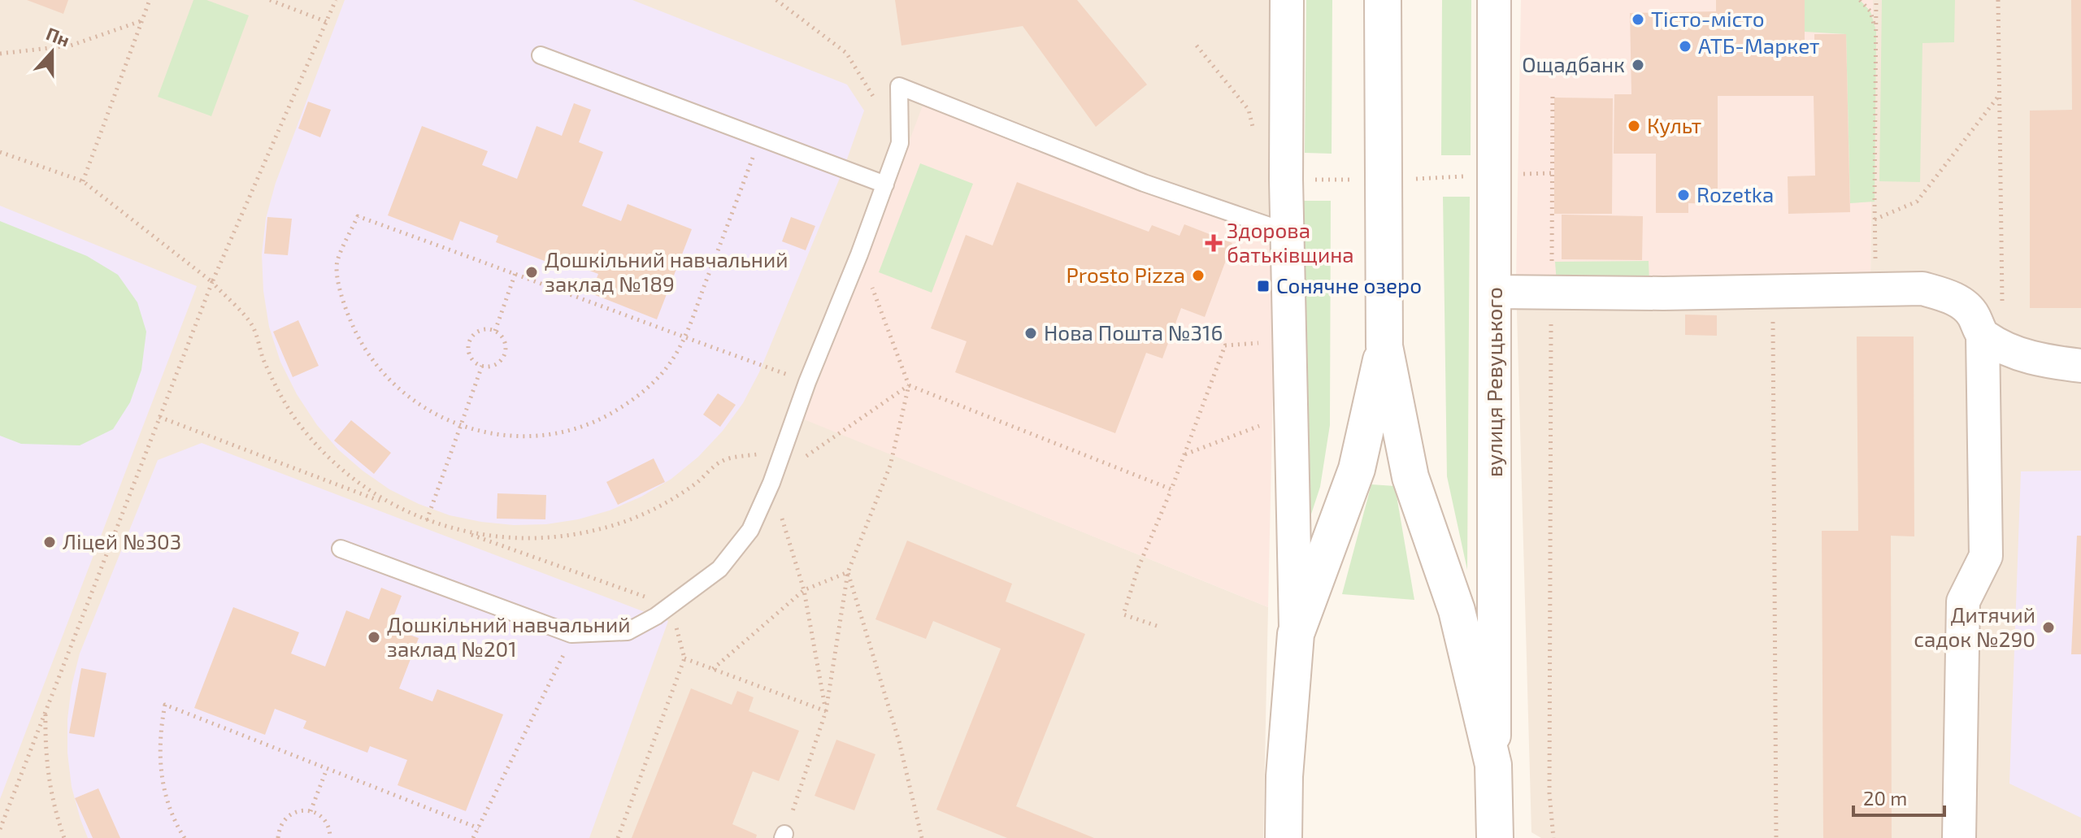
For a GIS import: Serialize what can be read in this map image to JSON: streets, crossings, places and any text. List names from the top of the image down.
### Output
{
  "streets": {
    "street": ["вулиця Ревуцького"]
  },
  "places": {
    "other": [
      "Тісто-місто",
      "АТБ-Маркет",
      "Ощадбанк",
      "Культ",
      "Rozetka",
      "Дошкільний навчальний заклад №189",
      "Prosto Pizza",
      "Нова Пошта №316",
      "Ліцей №303",
      "Дитячий садок №290",
      "Дошкільний навчальний заклад №201"
    ],
    "health": ["Здорова батьківщина"],
    "transit": ["Сонячне озеро"]
  },
  "scale_bar": "20 m",
  "north": "top"
}
